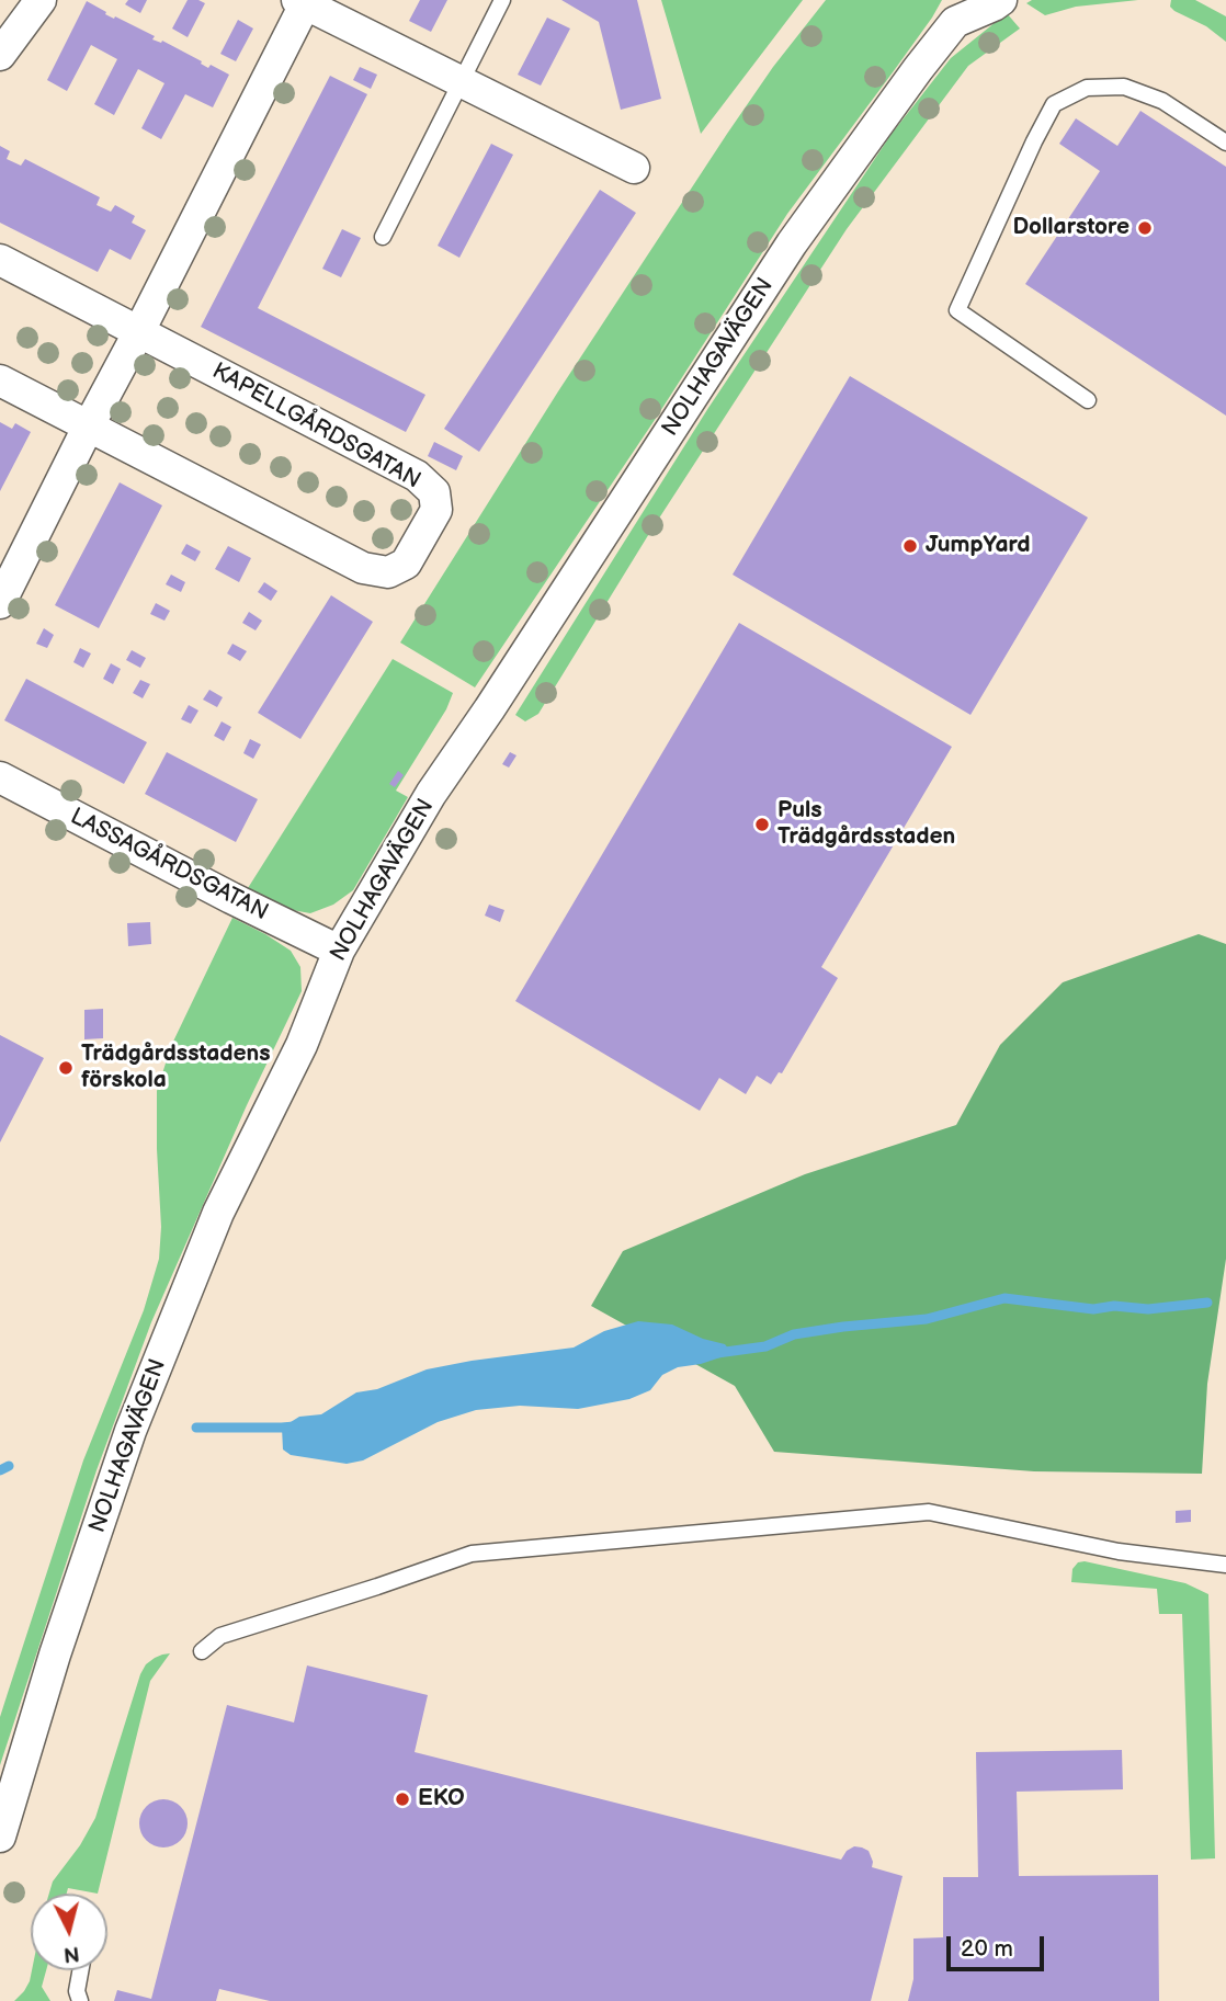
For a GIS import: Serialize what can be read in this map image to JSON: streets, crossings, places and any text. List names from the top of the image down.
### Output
{
  "streets": {
    "street": ["NOLHAGAVÄGEN", "KAPELLGÅRDSGATAN", "LASSAGÅRDSGATAN"]
  },
  "crossings": [
    ["NOLHAGAVÄGEN", "LASSAGÅRDSGATAN"]
  ],
  "places": [
    "Dollarstore",
    "JumpYard",
    "Puls Trädgårdsstaden",
    "Trädgårdsstadens förskola",
    "EKO"
  ],
  "scale_bar": "20 m",
  "north": "bottom"
}
